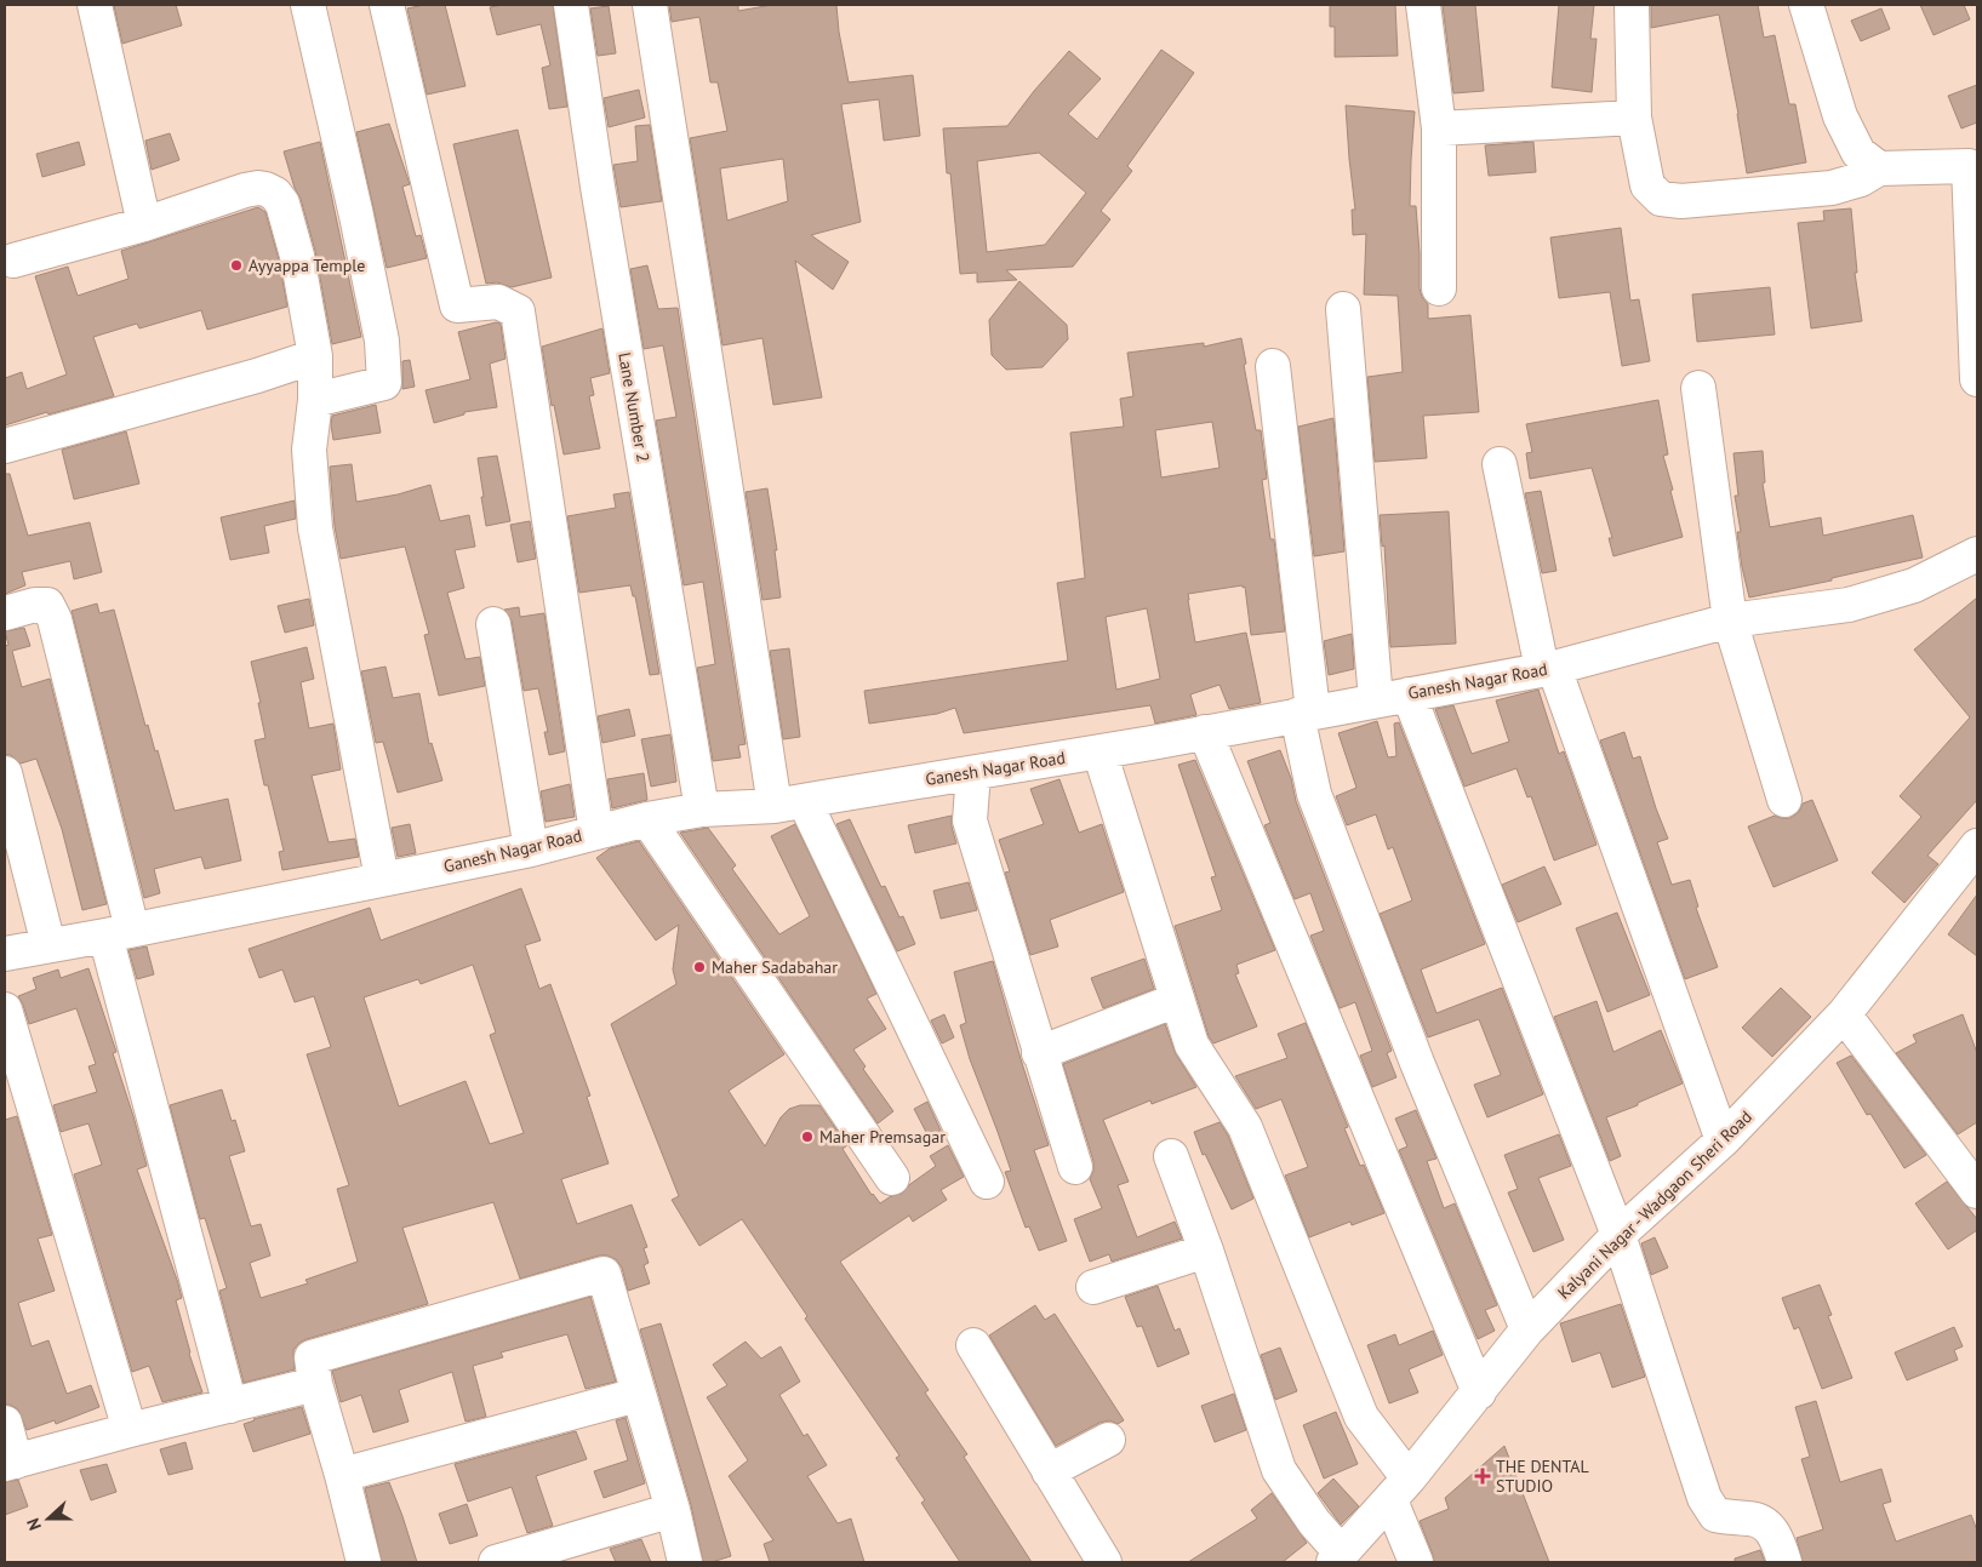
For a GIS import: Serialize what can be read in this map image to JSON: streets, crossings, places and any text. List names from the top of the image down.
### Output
{
  "streets": {
    "street": ["Lane Number 2", "Ganesh Nagar Road", "Kalyani Nagar - Wadgaon Sheri Road"]
  },
  "crossings": [
    ["Lane Number 2", "Ganesh Nagar Road"]
  ],
  "places": {
    "other": ["Ayyappa Temple", "Maher Sadabahar", "Maher Premsagar"],
    "health": ["THE DENTAL STUDIO"]
  },
  "north": "left"
}
